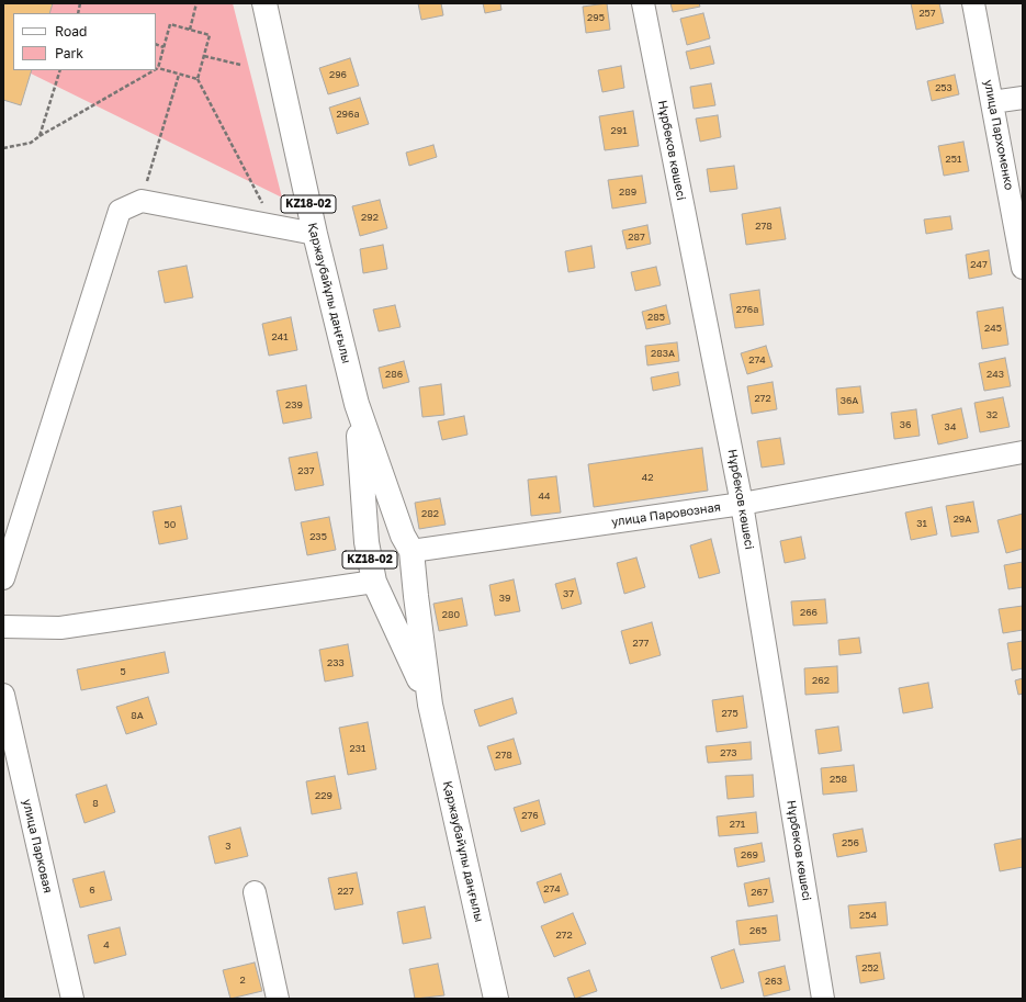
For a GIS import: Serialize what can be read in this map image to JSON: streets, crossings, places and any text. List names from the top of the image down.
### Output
{
  "streets": {
    "highway": ["KZ18-02", "Қаржаубайұлы даңғылы"],
    "street": [
      "улица Пархоменко",
      "Нұрбеков көшесі",
      "улица Паровозная",
      "улица Парковая"
    ]
  },
  "crossings": [
    ["Нұрбеков көшесі", "улица Паровозная"],
    ["KZ18-02", "Қаржаубайұлы даңғылы"],
    ["KZ18-02", "улица Паровозная"],
    ["Қаржаубайұлы даңғылы", "улица Паровозная"]
  ],
  "house_numbers": [
    "257",
    "295",
    "296",
    "253",
    "296а",
    "291",
    "251",
    "289",
    "292",
    "278",
    "287",
    "247",
    "276а",
    "285",
    "245",
    "241",
    "283А",
    "274",
    "286",
    "243",
    "272",
    "36А",
    "239",
    "32",
    "36",
    "34",
    "237",
    "42",
    "44",
    "282",
    "29А",
    "31",
    "50",
    "235",
    "37",
    "39",
    "266",
    "280",
    "277",
    "233",
    "5",
    "262",
    "275",
    "8А",
    "231",
    "273",
    "278",
    "258",
    "229",
    "8",
    "276",
    "271",
    "256",
    "3",
    "269",
    "274",
    "6",
    "227",
    "267",
    "254",
    "265",
    "272",
    "4",
    "252",
    "2",
    "263"
  ],
  "legend": ["Road", "Park"]
}
